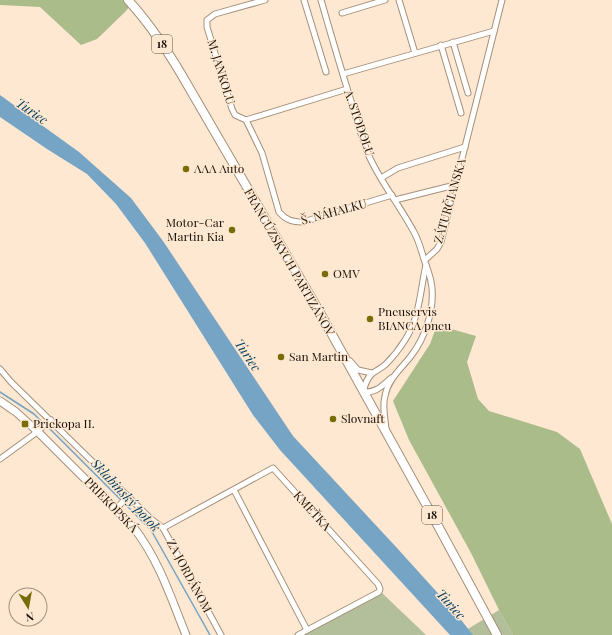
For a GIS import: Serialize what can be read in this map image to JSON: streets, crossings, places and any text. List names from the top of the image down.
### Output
{
  "streets": {
    "main road": ["18", "FRANCÚZSKYCH PARTIZÁNOV"],
    "street": [
      "M. JANKOLU",
      "A. STODOLU",
      "ZÁTURČIANSKA",
      "Š. NÁHALKU",
      "PRIEKOPSKÁ",
      "KMEŤKA",
      "ZA JORDÁNOM"
    ]
  },
  "crossings": [
    ["M. JANKOLU", "Š. NÁHALKU"],
    ["A. STODOLU", "ZÁTURČIANSKA"],
    ["A. STODOLU", "Š. NÁHALKU"],
    ["ZÁTURČIANSKA", "Š. NÁHALKU"],
    ["KMEŤKA", "ZA JORDÁNOM"]
  ],
  "water": ["Turiec", "Sklabinský potok"],
  "places": {
    "other": [
      "AAA Auto",
      "Motor-Car Martin Kia",
      "OMV",
      "Pneuservis BIANCA pneu",
      "San Martin",
      "Slovnaft"
    ],
    "transit": ["Priekopa II."]
  },
  "north": "bottom"
}
